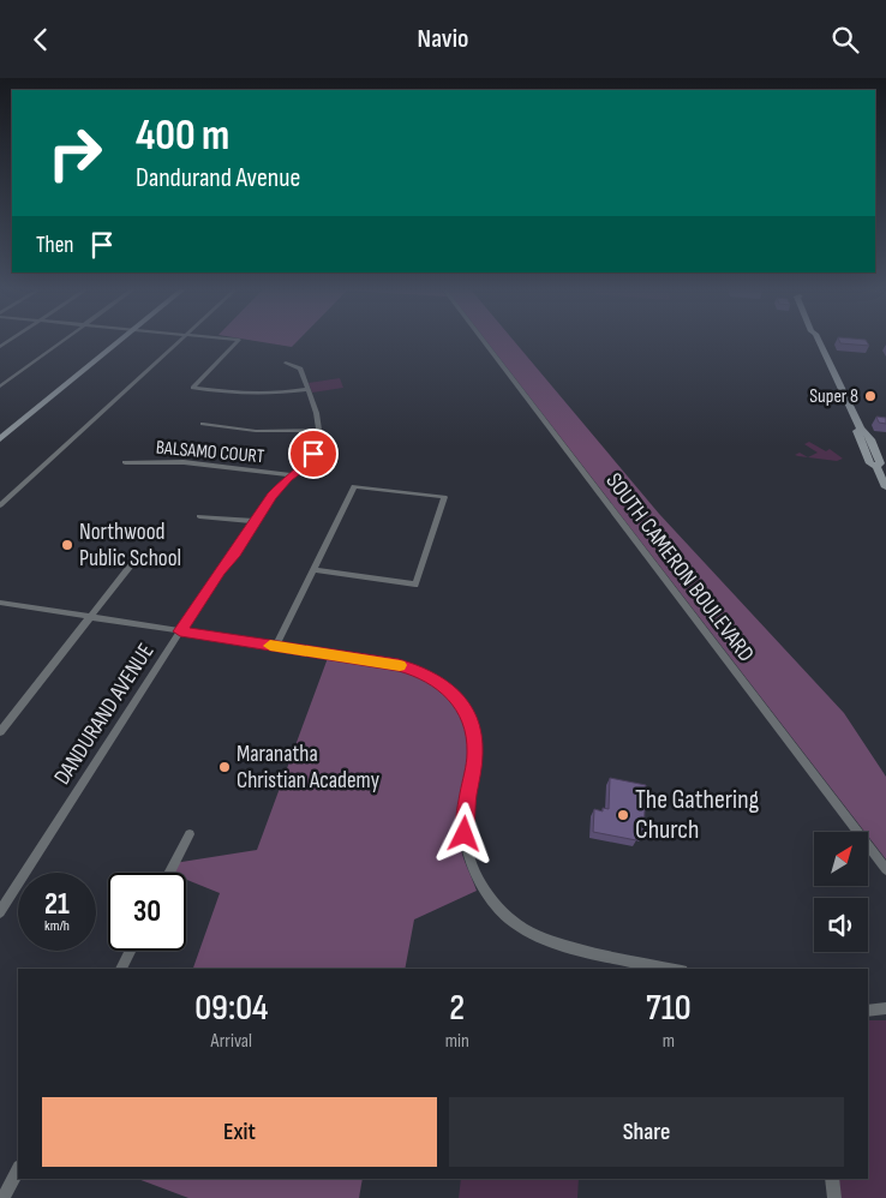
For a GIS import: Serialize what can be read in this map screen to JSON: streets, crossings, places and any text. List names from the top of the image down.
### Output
{
  "streets": {
    "street": ["BALSAMO COURT", "SOUTH CAMERON BOULEVARD", "DANDURAND AVENUE"]
  },
  "crossings": [
    ["BALSAMO COURT", "DANDURAND AVENUE"]
  ],
  "places": [
    "Super 8",
    "Northwood Public School",
    "Maranatha Christian Academy",
    "The Gathering Church"
  ],
  "north": "top right",
  "page": {
    "header": "Navio",
    "turn": ["400 m", "Dandurand Avenue"],
    "then": "Then",
    "speed": "21 km/h",
    "limit": "30",
    "eta": [
      "09:04",
      "Arrival",
      "2",
      "min",
      "710",
      "m"
    ],
    "buttons": ["Exit", "Share"]
  }
}
